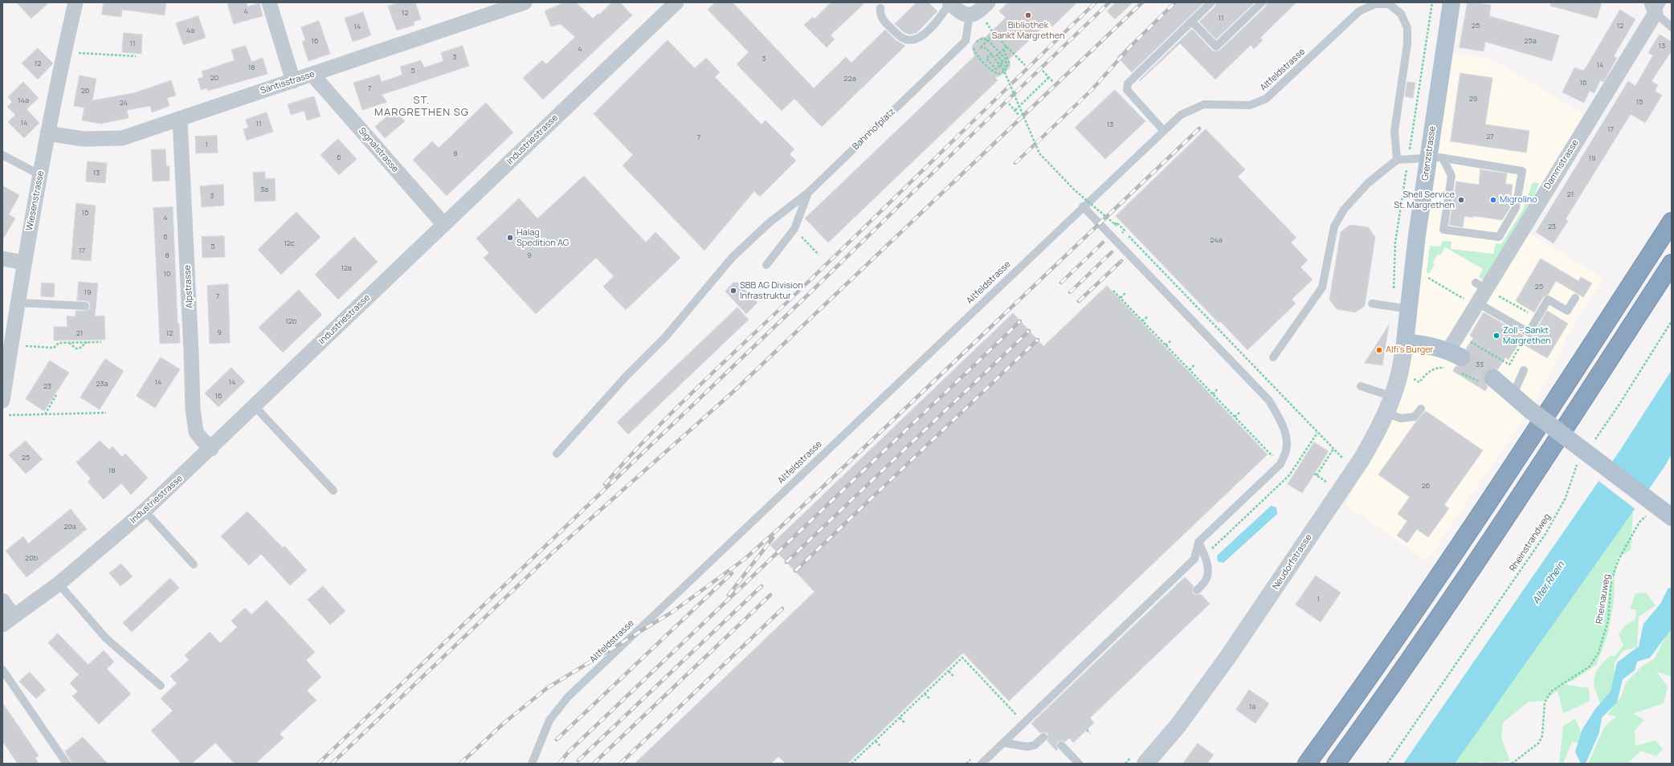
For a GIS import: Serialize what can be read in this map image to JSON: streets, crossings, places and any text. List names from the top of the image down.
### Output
{
  "streets": {
    "main road": ["Grenzstrasse", "Neudorfstrasse"],
    "street": [
      "Säntisstrasse",
      "Industriestrasse",
      "Signalstrasse",
      "Dammstrasse",
      "Wiesenstrasse",
      "Alpstrasse"
    ],
    "lane": ["Altfeldstrasse", "Bahnhofplatz"],
    "path": ["Rheinstrandweg", "Rheinauweg"]
  },
  "crossings": [
    ["Säntisstrasse", "Signalstrasse"],
    ["Säntisstrasse", "Wiesenstrasse"],
    ["Säntisstrasse", "Alpstrasse"],
    ["Industriestrasse", "Signalstrasse"],
    ["Industriestrasse", "Alpstrasse"],
    ["Grenzstrasse", "Neudorfstrasse"]
  ],
  "districts": ["ST. MARGRETHEN SG"],
  "water": ["Alter Rhein"],
  "places": [
    "Bibliothek Sankt Margrethen",
    "Shell Service St. Margrethen",
    "Migrolino",
    "Halag Spedition AG",
    "SBB AG Division Infrastruktur",
    "Zoll - Sankt Margrethen",
    "Alfi's Burger"
  ],
  "house_numbers": [
    "4",
    "12",
    "11",
    "25",
    "12",
    "14",
    "4a",
    "16",
    "25a",
    "11",
    "13",
    "4",
    "3",
    "3",
    "12",
    "14",
    "18",
    "5",
    "20",
    "22a",
    "16",
    "7",
    "26",
    "29",
    "14a",
    "15",
    "24",
    "14",
    "11",
    "13",
    "17",
    "27",
    "7",
    "1",
    "8",
    "6",
    "19",
    "13",
    "3a",
    "21",
    "3",
    "15",
    "4",
    "23",
    "6",
    "24a",
    "12c",
    "5",
    "17",
    "8",
    "9",
    "12a",
    "10",
    "25",
    "19",
    "7",
    "12b",
    "9",
    "21",
    "12",
    "33",
    "14",
    "14",
    "23a",
    "23",
    "16",
    "25",
    "18",
    "26",
    "20a",
    "20b",
    "1",
    "1a"
  ]
}
